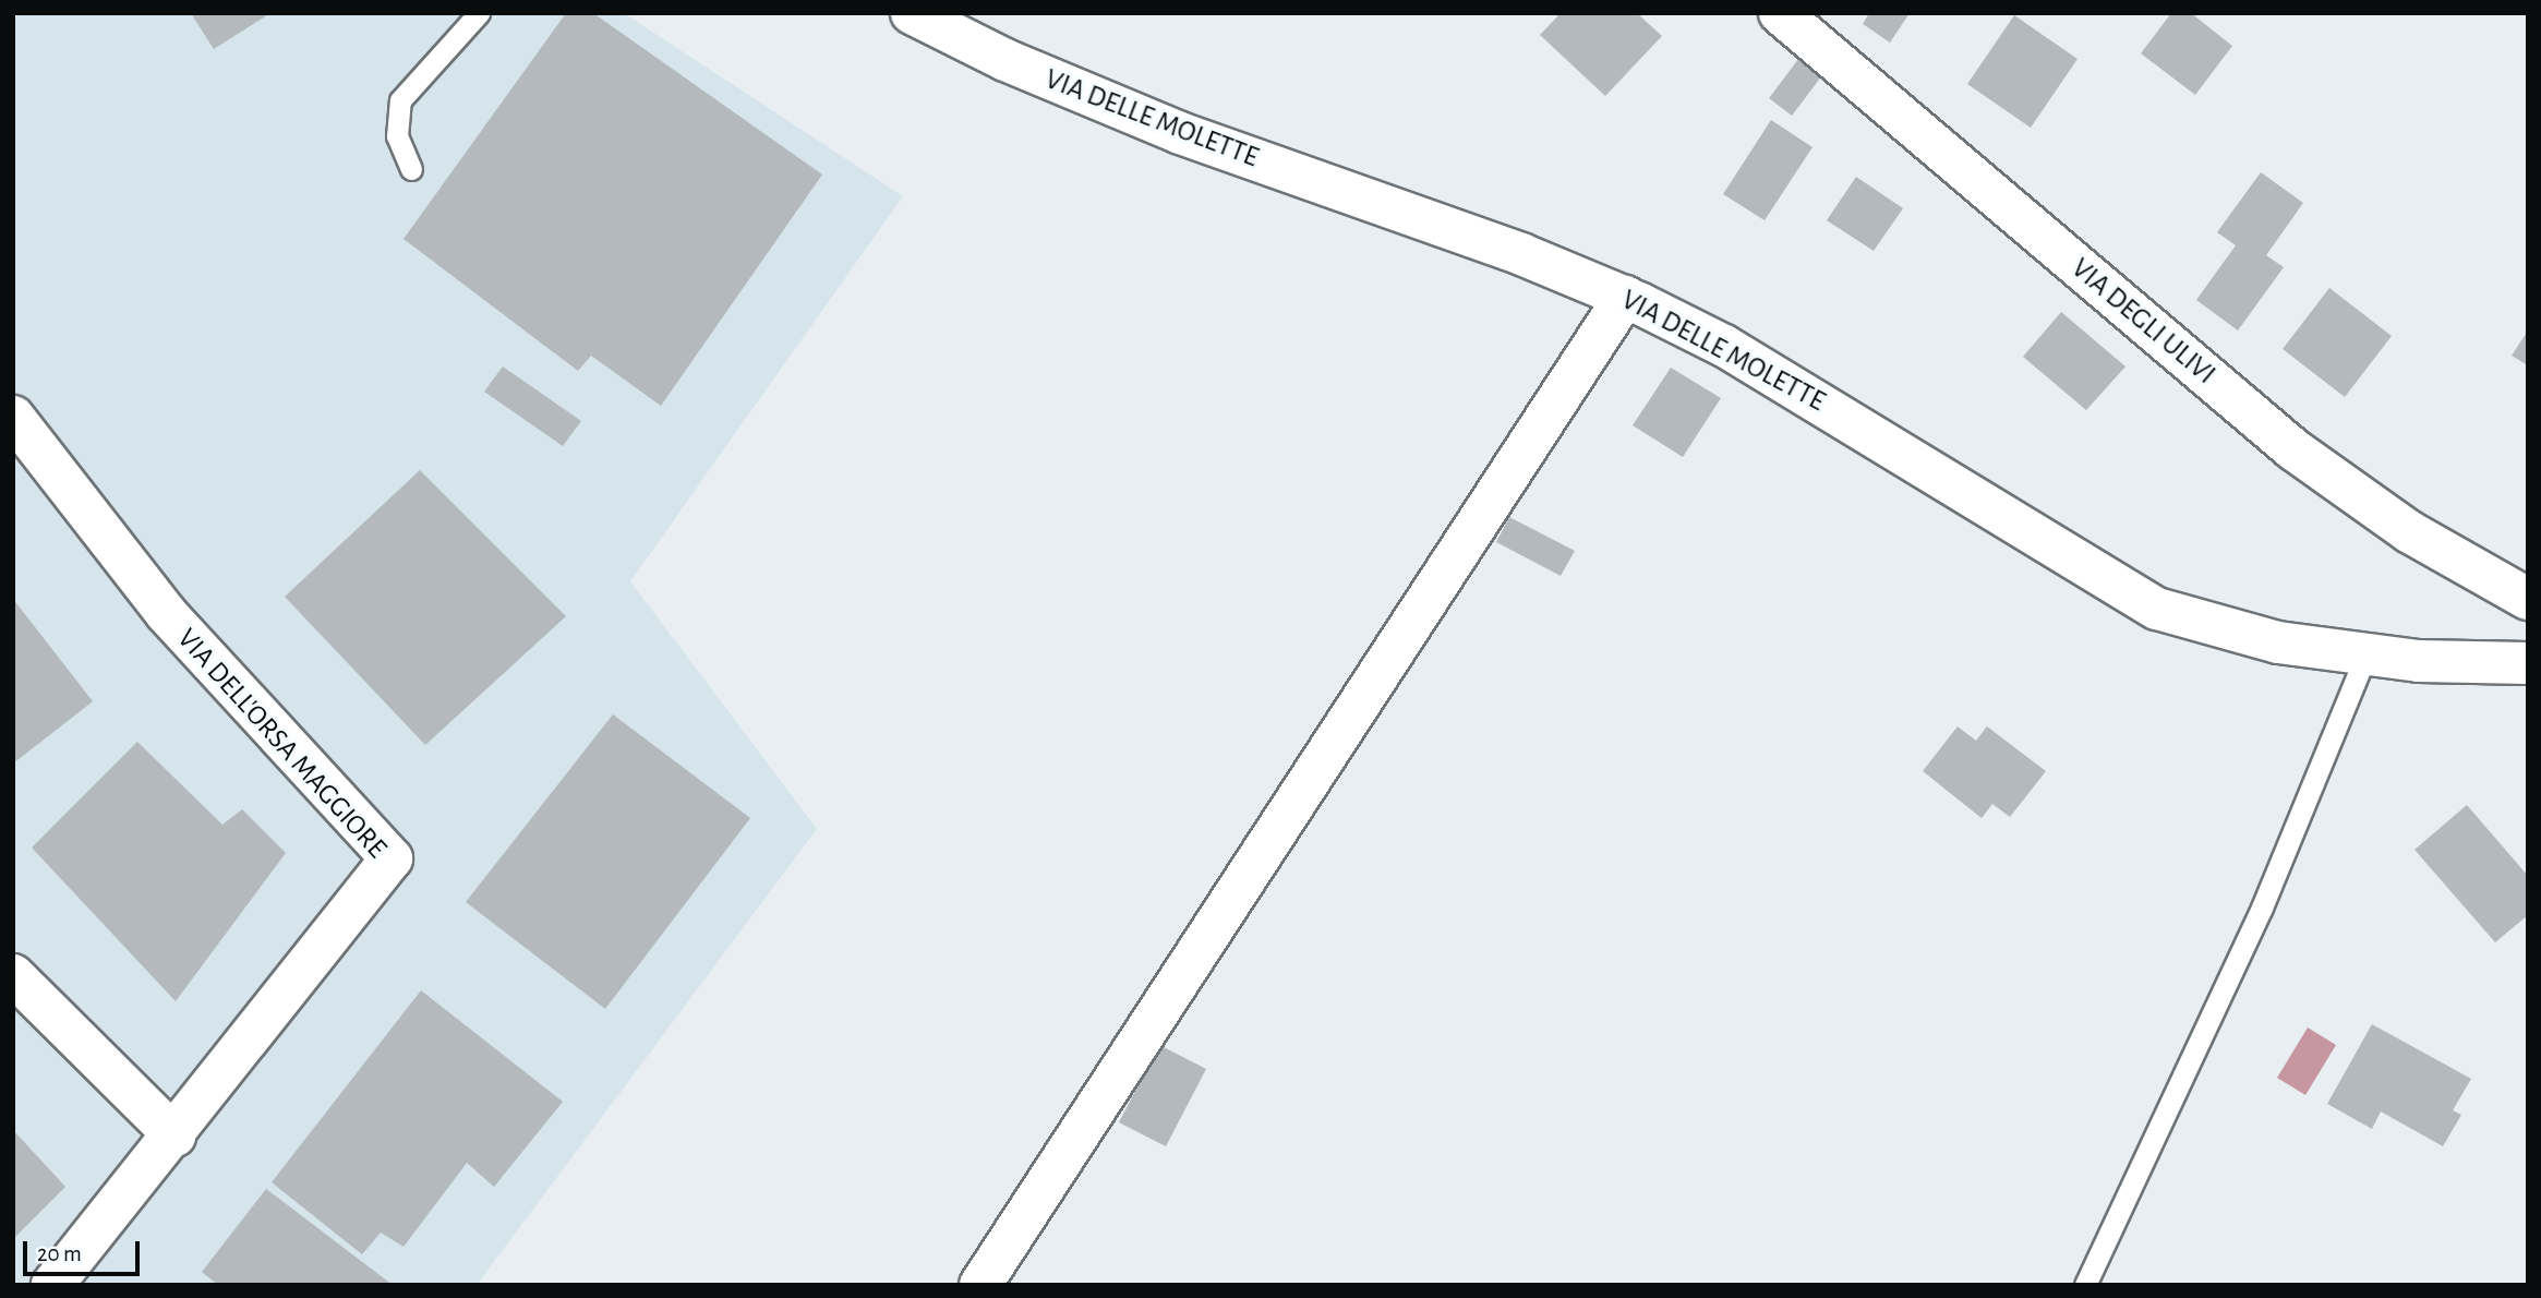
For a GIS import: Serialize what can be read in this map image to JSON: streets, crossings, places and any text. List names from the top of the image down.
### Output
{
  "streets": {
    "street": ["VIA DELLE MOLETTE", "VIA DEGLI ULIVI", "VIA DELL'ORSA MAGGIORE"]
  },
  "scale_bar": "20 m"
}
